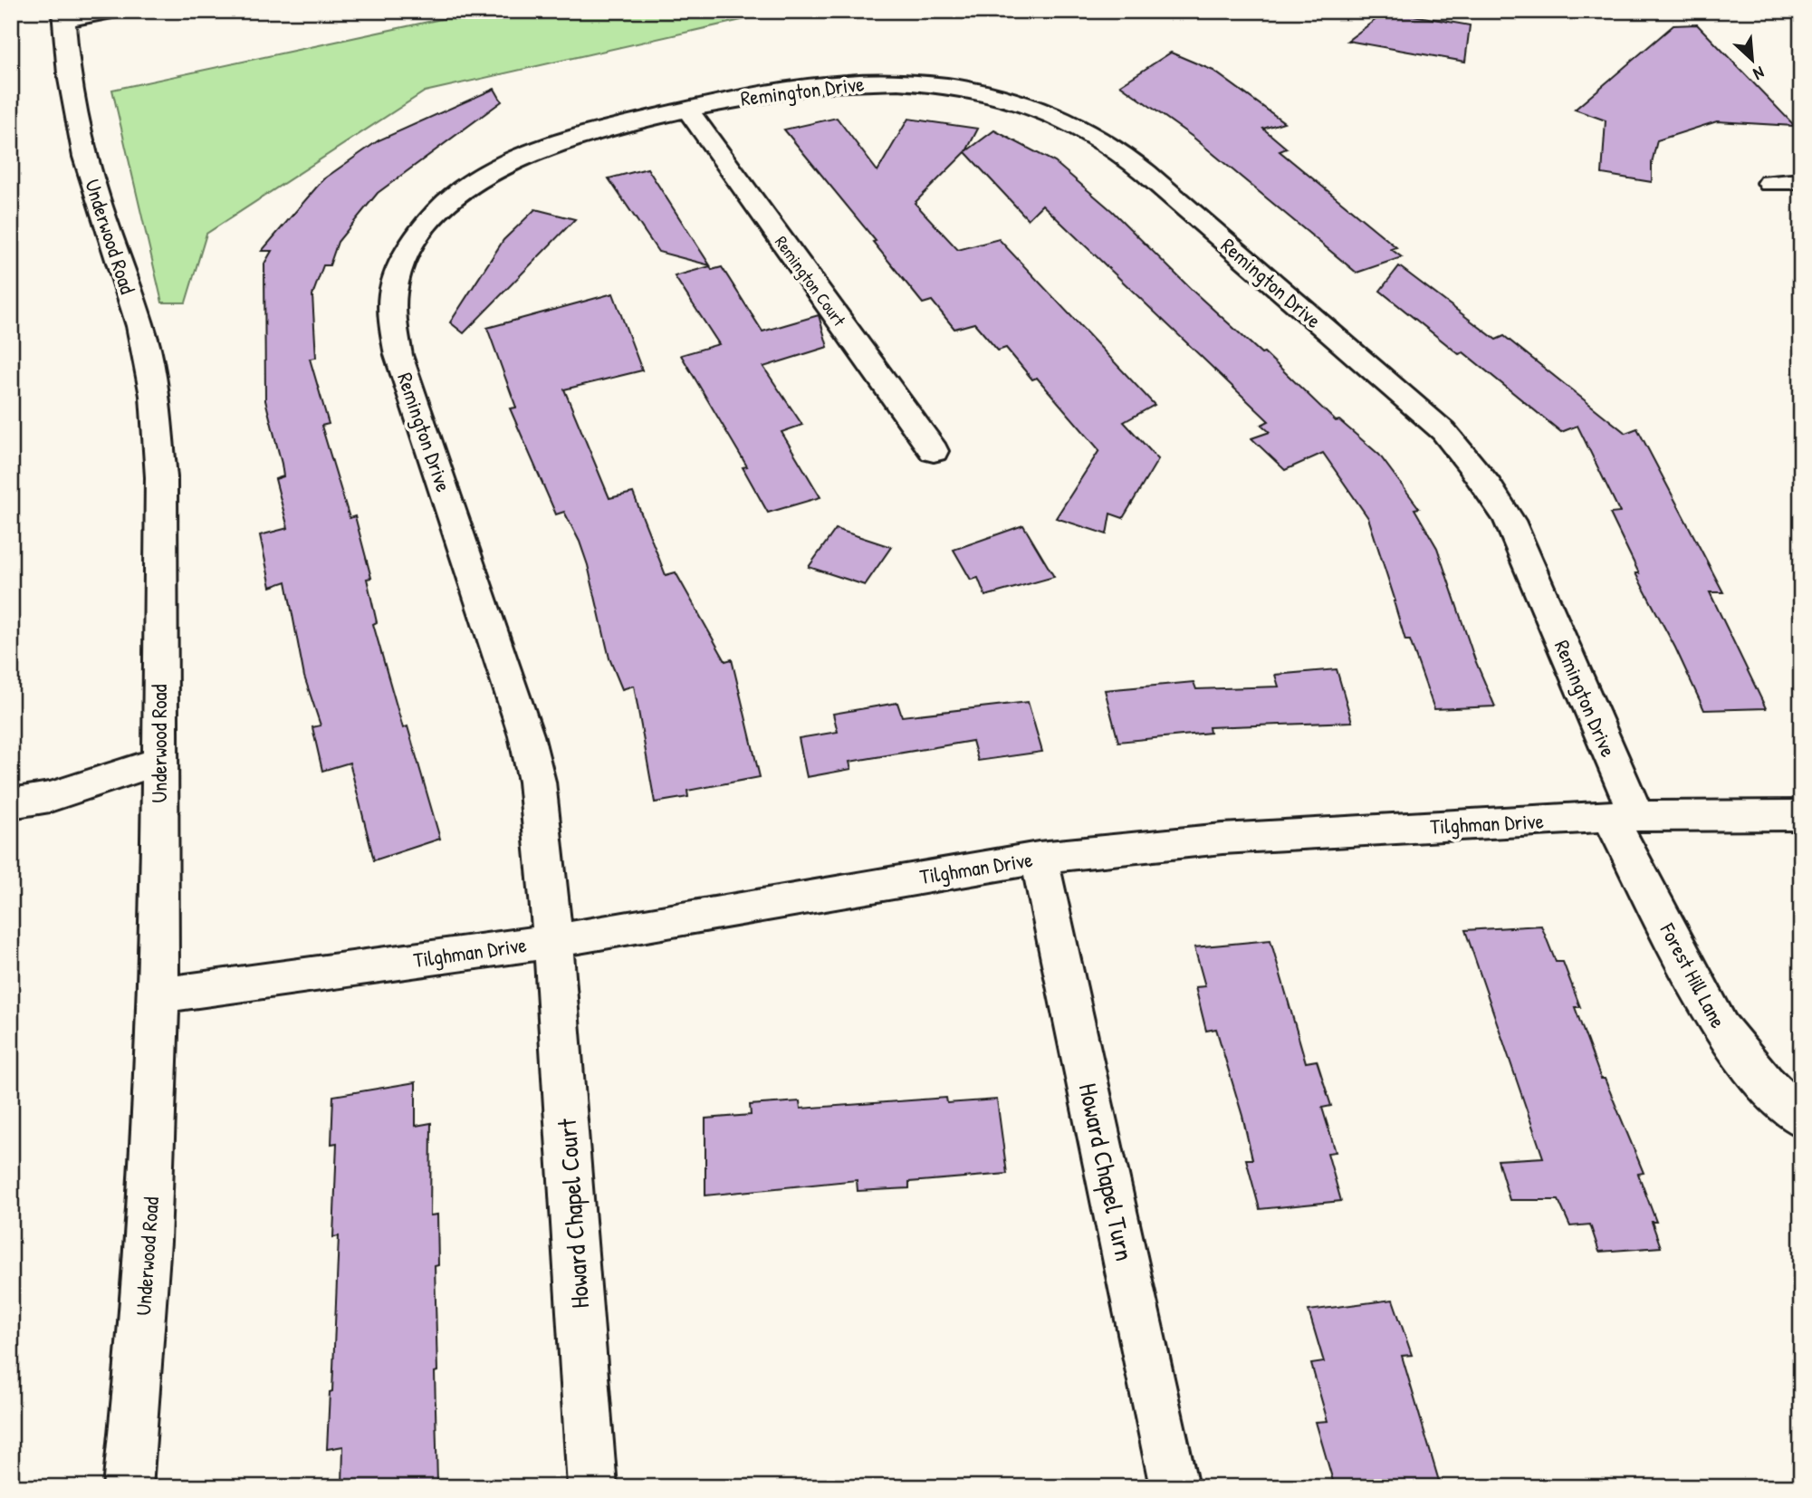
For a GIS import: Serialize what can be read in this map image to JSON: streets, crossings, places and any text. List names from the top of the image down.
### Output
{
  "streets": {
    "street": [
      "Remington Drive",
      "Underwood Road",
      "Remington Court",
      "Tilghman Drive",
      "Forest Hill Lane",
      "Howard Chapel Turn",
      "Howard Chapel Court"
    ]
  },
  "crossings": [
    ["Remington Drive", "Remington Court"],
    ["Remington Drive", "Tilghman Drive"],
    ["Remington Drive", "Forest Hill Lane"],
    ["Remington Drive", "Howard Chapel Court"],
    ["Underwood Road", "Tilghman Drive"],
    ["Tilghman Drive", "Forest Hill Lane"],
    ["Tilghman Drive", "Howard Chapel Turn"],
    ["Tilghman Drive", "Howard Chapel Court"]
  ],
  "north": "bottom right"
}
